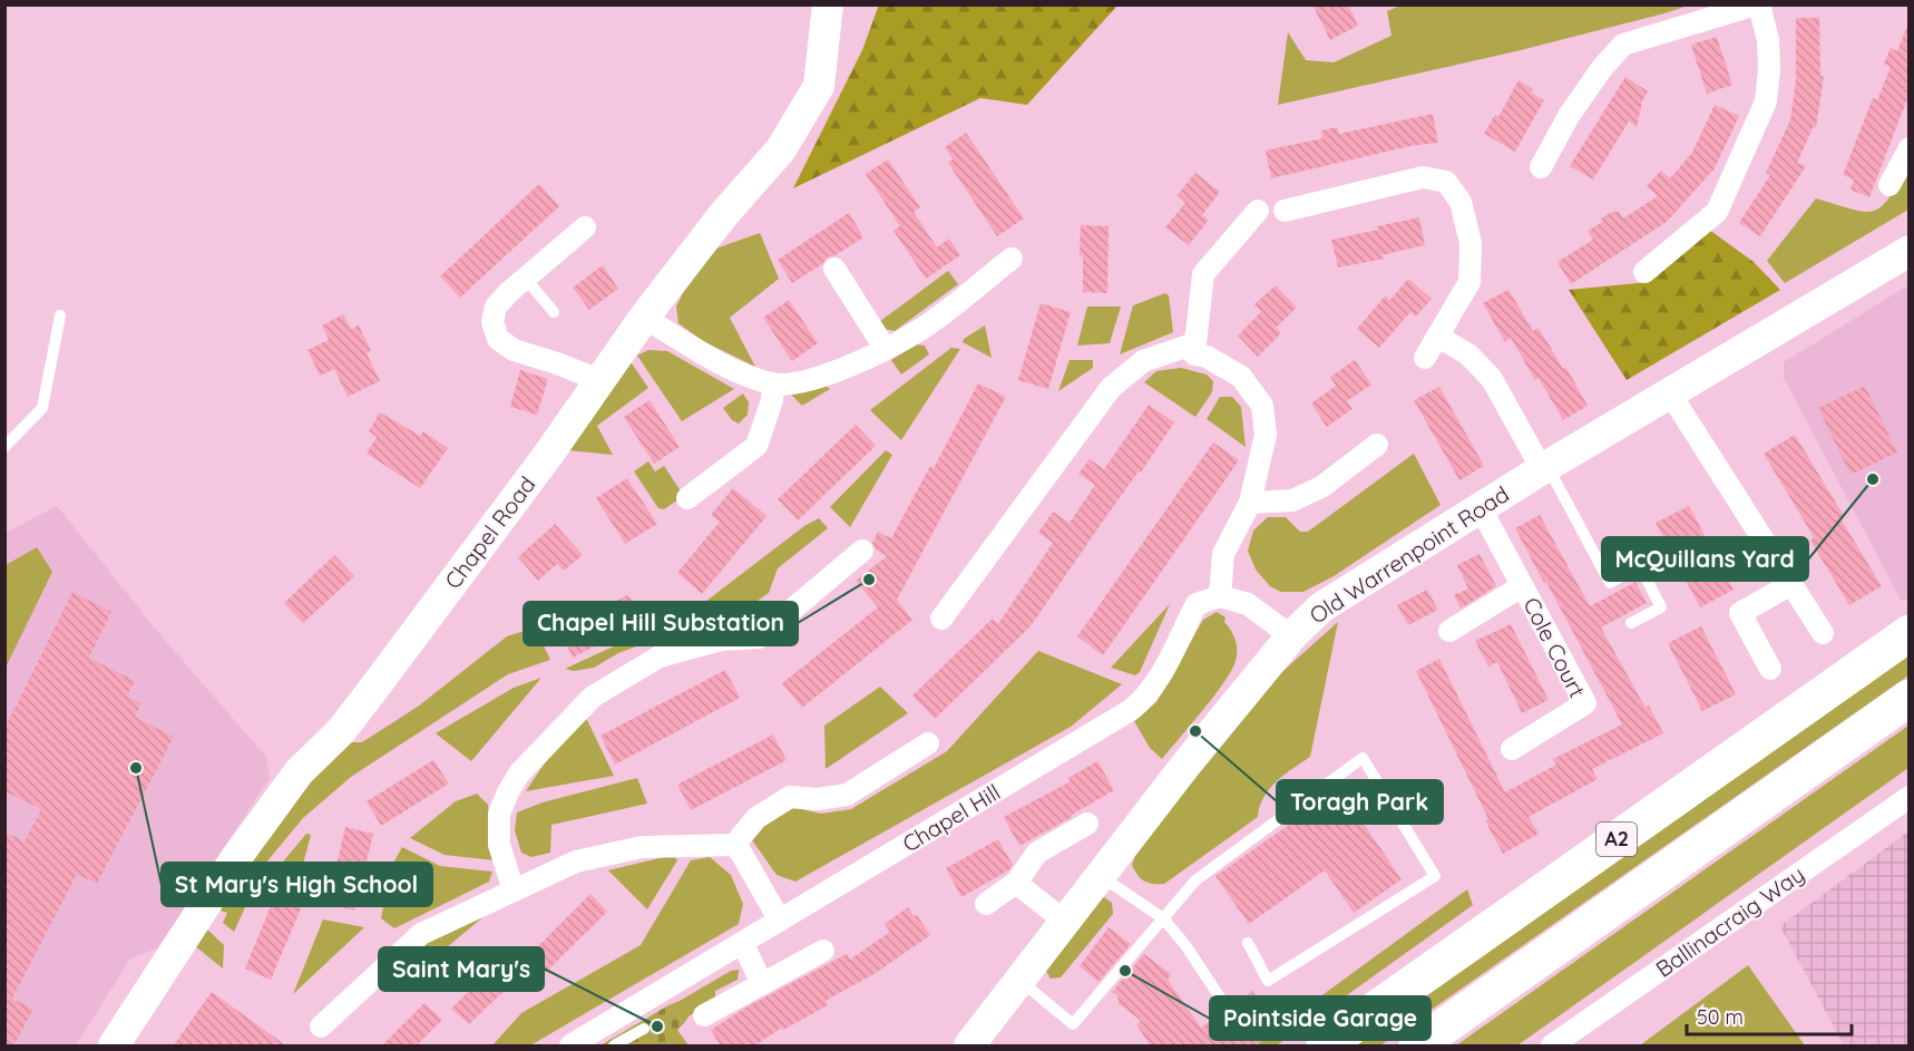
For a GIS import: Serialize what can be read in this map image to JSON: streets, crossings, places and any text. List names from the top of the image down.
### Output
{
  "streets": {
    "highway": ["A2"],
    "street": [
      "Chapel Road",
      "Old Warrenpoint Road",
      "Cole Court",
      "Chapel Hill",
      "Ballinacraig Way"
    ]
  },
  "crossings": [
    ["Old Warrenpoint Road", "Cole Court"]
  ],
  "places": [
    "McQuillans Yard",
    "Chapel Hill Substation",
    "Toragh Park",
    "St Mary's High School",
    "Pointside Garage",
    "Saint Mary's"
  ],
  "scale_bar": "50 m"
}
